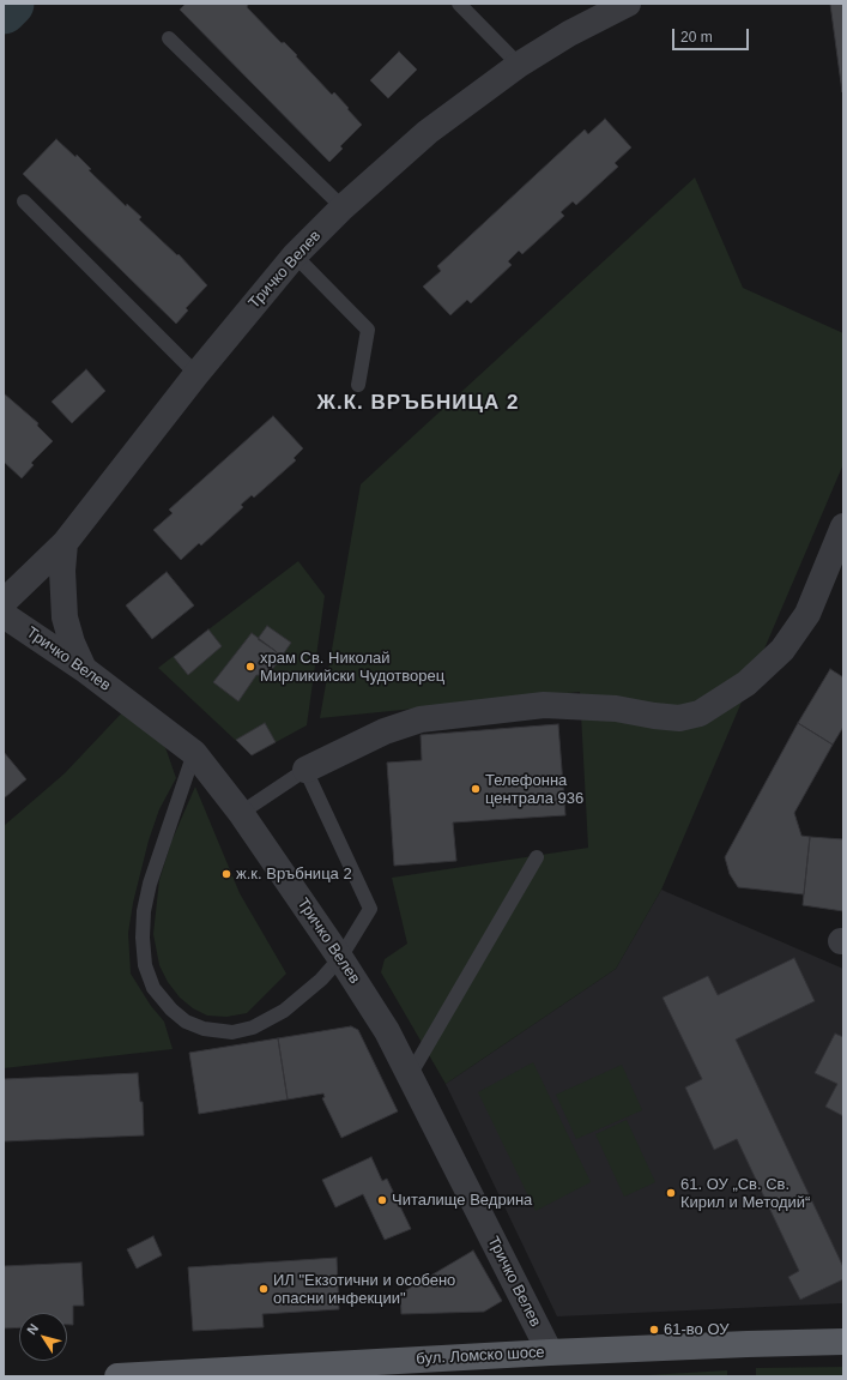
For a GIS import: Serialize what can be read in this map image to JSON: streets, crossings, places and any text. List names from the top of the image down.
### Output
{
  "streets": {
    "main road": ["бул. Ломско шосе"],
    "street": ["Тричко Велев"]
  },
  "crossings": [
    ["Тричко Велев", "бул. Ломско шосе"]
  ],
  "districts": ["Ж.К. ВРЪБНИЦА 2"],
  "places": [
    "храм Св. Николай Мирликийски Чудотворец",
    "Телефонна централа 936",
    "ж.к. Връбница 2",
    "61. ОУ „Св. Св. Кирил и Методий“",
    "Читалище Ведрина",
    "ИЛ \"Екзотични и особено опасни инфекции\"",
    "61-во ОУ"
  ],
  "scale_bar": "20 m",
  "north": "top left"
}
